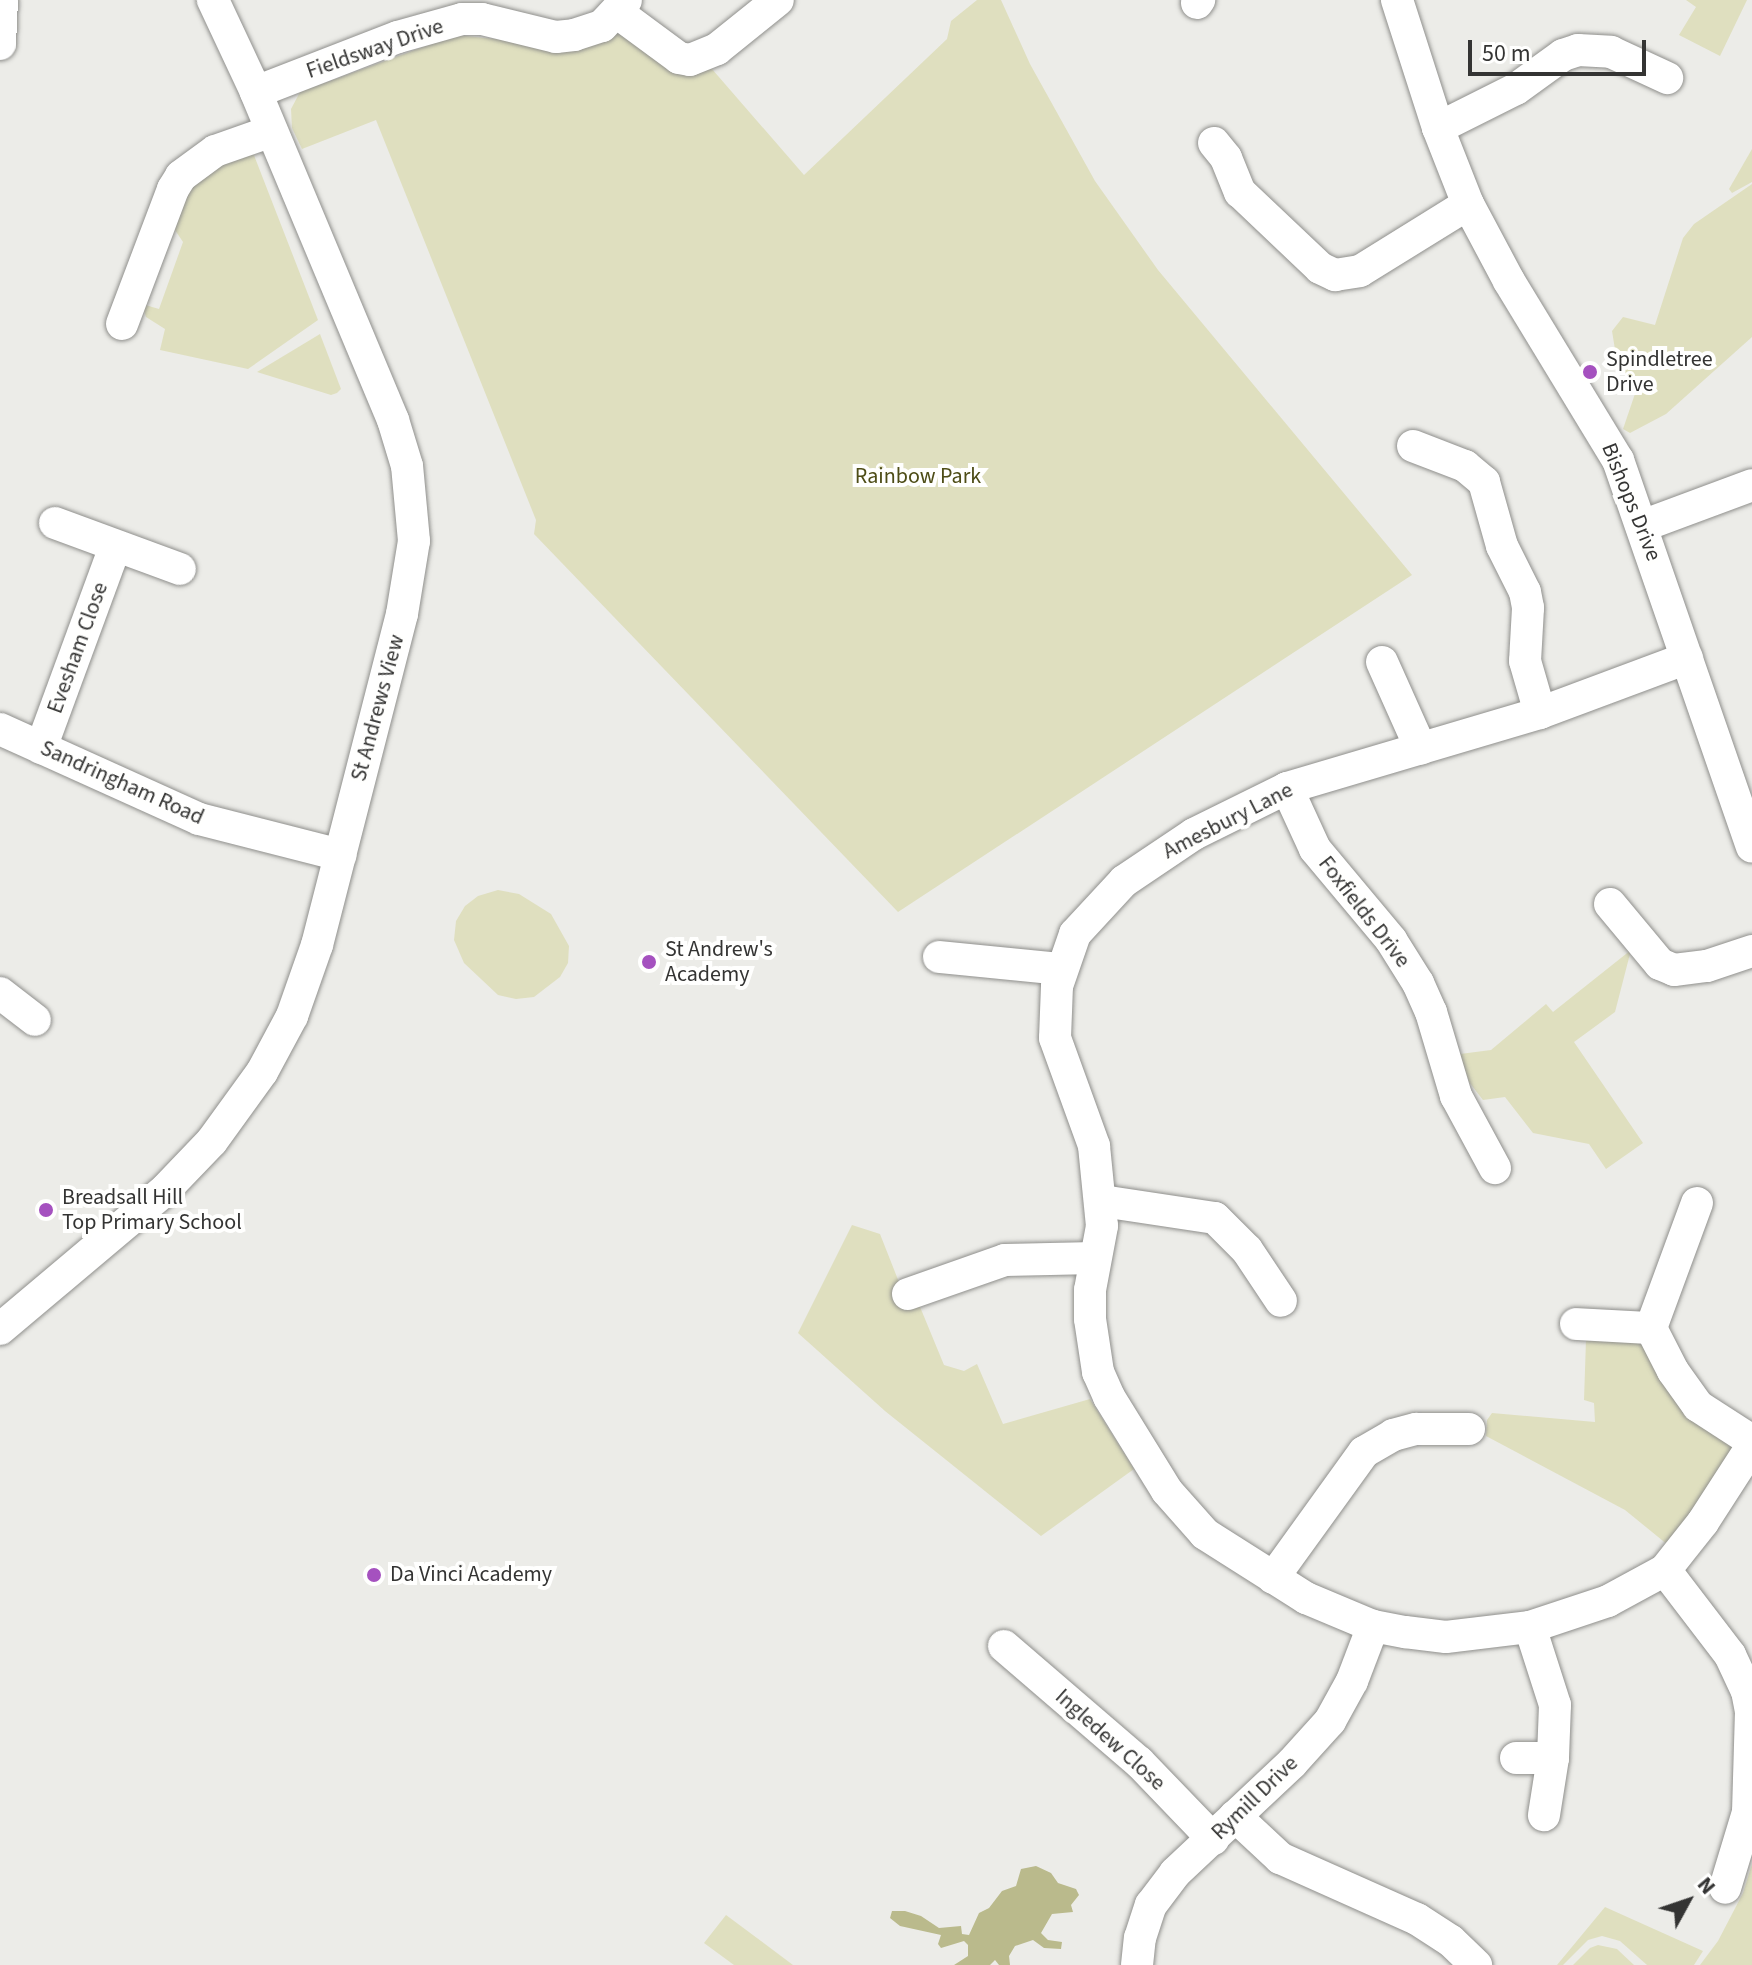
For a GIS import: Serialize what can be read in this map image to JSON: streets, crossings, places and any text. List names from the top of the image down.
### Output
{
  "streets": {
    "street": [
      "Fieldsway Drive",
      "Bishops Drive",
      "Evesham Close",
      "St Andrews View",
      "Sandringham Road",
      "Amesbury Lane",
      "Foxfields Drive",
      "Ingledew Close",
      "Rymill Drive"
    ]
  },
  "crossings": [
    ["Fieldsway Drive", "St Andrews View"],
    ["Bishops Drive", "Amesbury Lane"],
    ["Evesham Close", "Sandringham Road"],
    ["St Andrews View", "Sandringham Road"],
    ["Amesbury Lane", "Foxfields Drive"],
    ["Amesbury Lane", "Rymill Drive"],
    ["Ingledew Close", "Rymill Drive"]
  ],
  "parks": ["Rainbow Park"],
  "places": [
    "Spindletree Drive",
    "St Andrew's Academy",
    "Breadsall Hill Top Primary School",
    "Da Vinci Academy"
  ],
  "scale_bar": "50 m",
  "north": "top right"
}
